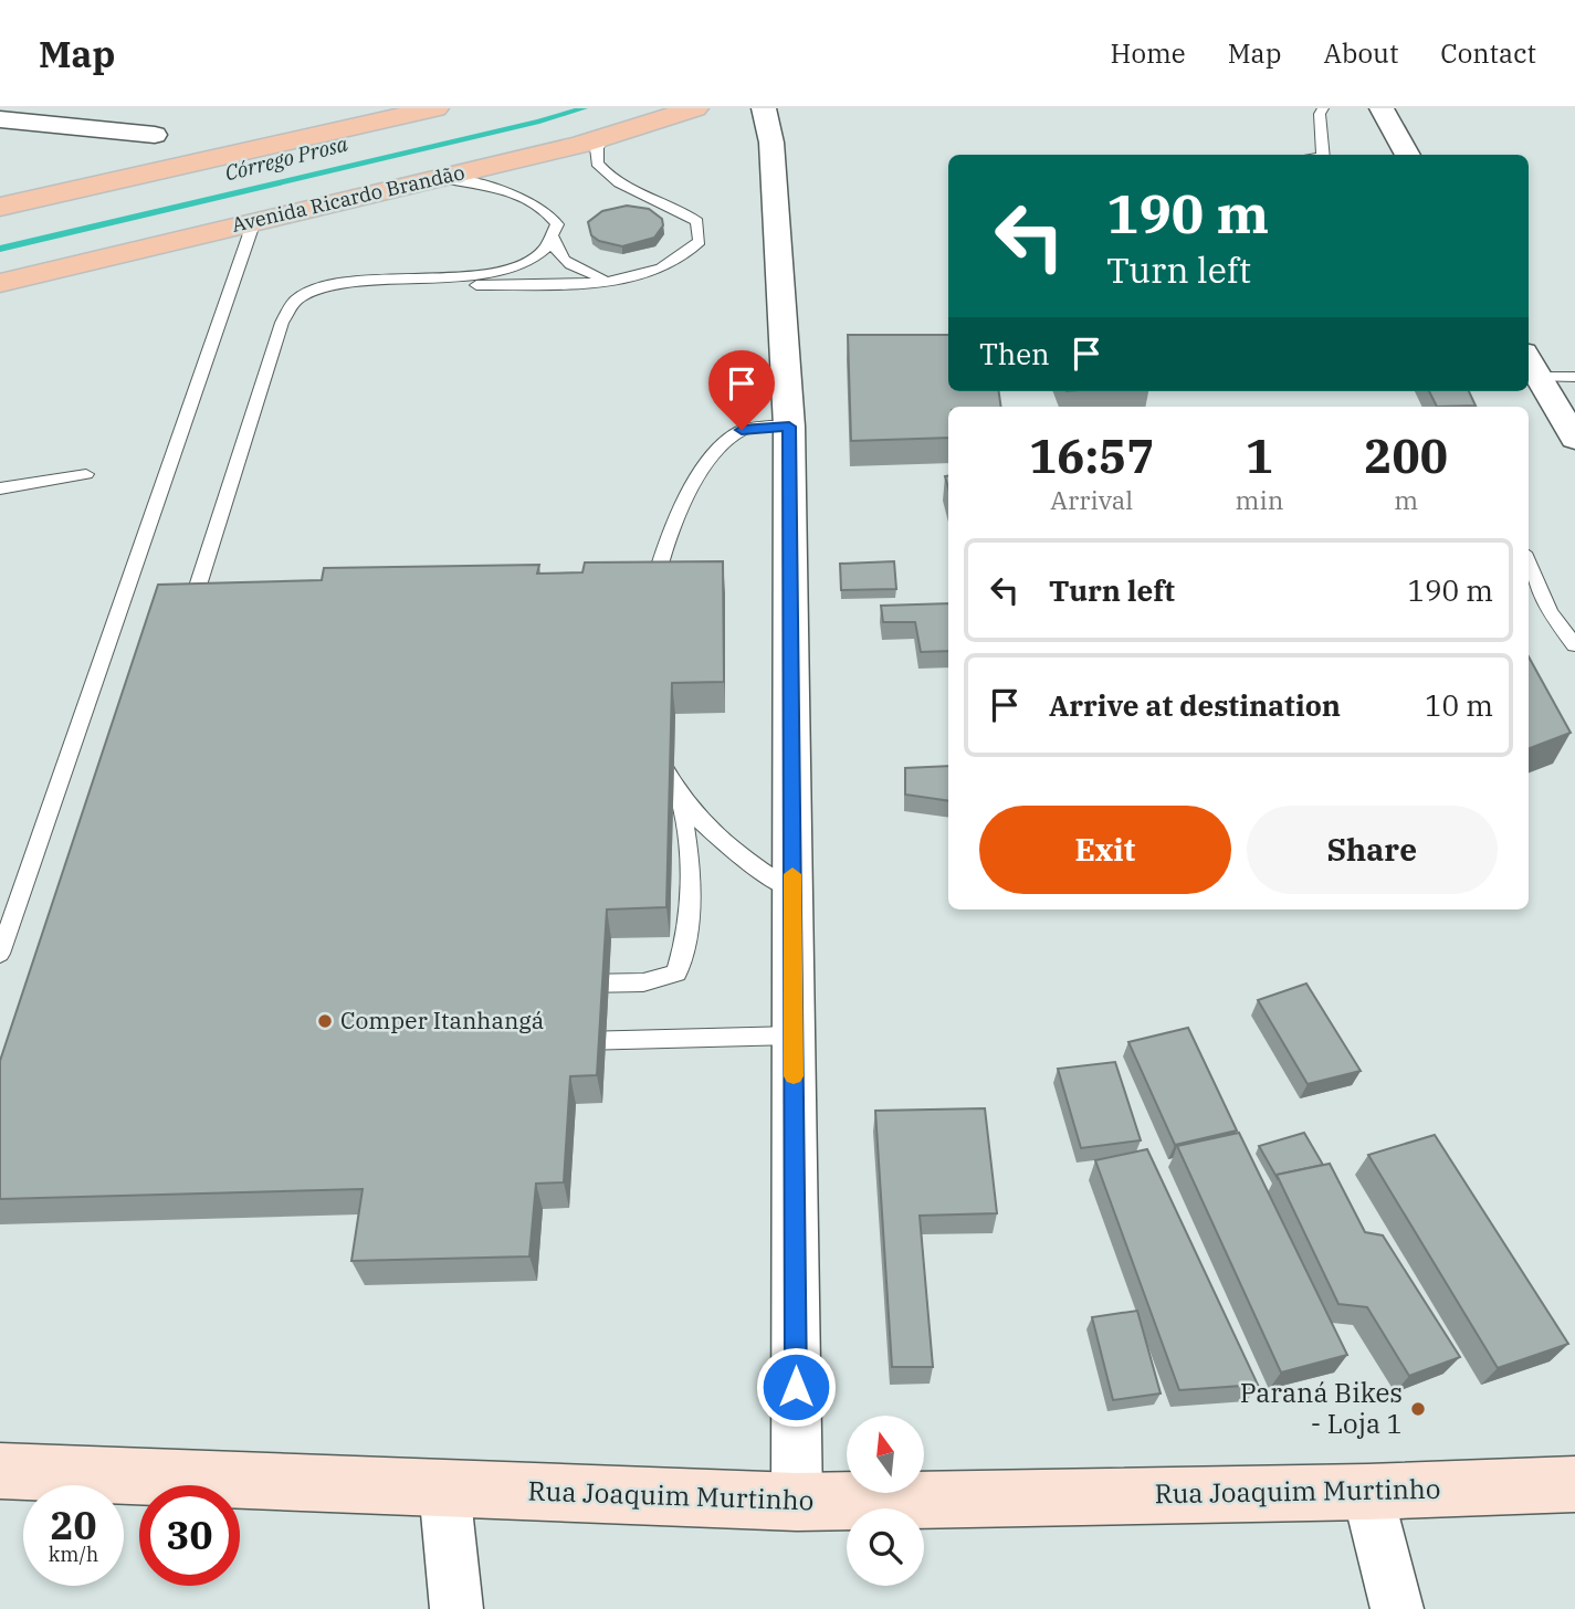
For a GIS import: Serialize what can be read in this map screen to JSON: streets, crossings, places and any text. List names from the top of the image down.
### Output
{
  "streets": {
    "main road": ["Avenida Ricardo Brandão", "Rua Joaquim Murtinho"]
  },
  "water": ["Córrego Prosa"],
  "places": ["Comper Itanhangá", "Paraná Bikes - Loja 1"],
  "north": "top",
  "page": {
    "header": "Map",
    "nav": [
      "Home",
      "Map",
      "About",
      "Contact"
    ],
    "turn": ["190 m", "Turn left"],
    "then": "Then",
    "eta": [
      "16:57",
      "Arrival",
      "1",
      "min",
      "200",
      "m"
    ],
    "list": [
      {
        "name": "Turn left",
        "value": "190 m"
      },
      {
        "name": "Arrive at destination",
        "value": "10 m"
      }
    ],
    "buttons": ["Exit", "Share"],
    "speed": "20 km/h",
    "limit": "30"
  }
}
